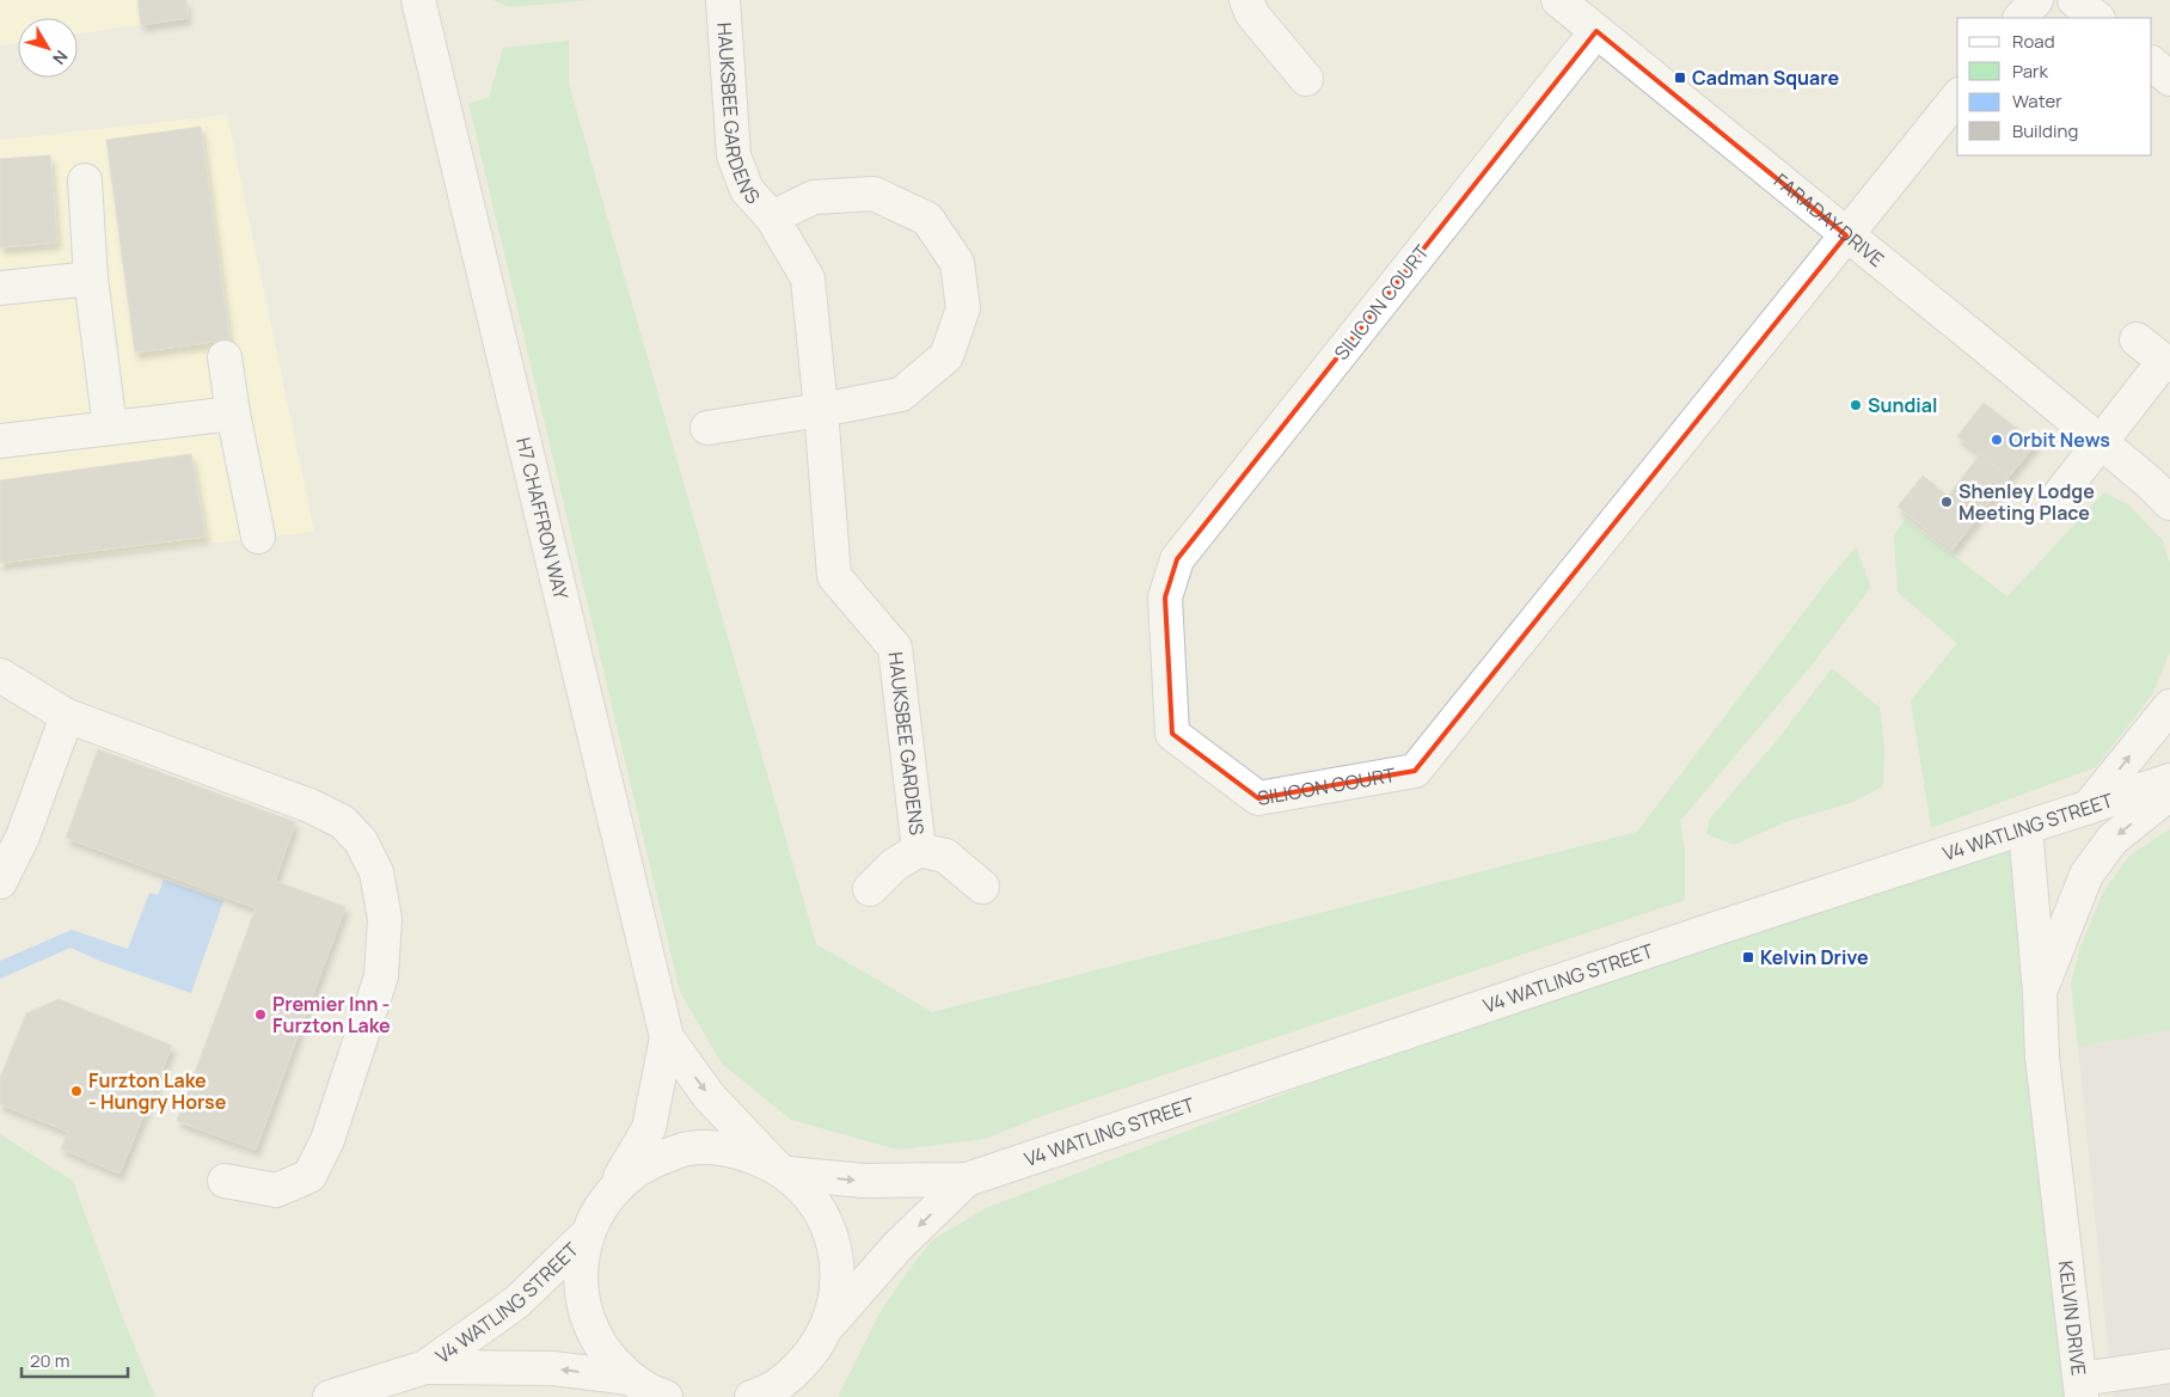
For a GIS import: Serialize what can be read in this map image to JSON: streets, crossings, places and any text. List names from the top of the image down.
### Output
{
  "streets": {
    "street": [
      "HAUKSBEE GARDENS",
      "FARADAY DRIVE",
      "SILICON COURT",
      "H7 CHAFFRON WAY",
      "V4 WATLING STREET",
      "KELVIN DRIVE"
    ]
  },
  "crossings": [
    ["FARADAY DRIVE", "SILICON COURT"],
    ["H7 CHAFFRON WAY", "V4 WATLING STREET"],
    ["V4 WATLING STREET", "KELVIN DRIVE"]
  ],
  "places": {
    "transit": ["Cadman Square", "Kelvin Drive"],
    "other": [
      "Sundial",
      "Orbit News",
      "Shenley Lodge Meeting Place",
      "Premier Inn - Furzton Lake",
      "Furzton Lake - Hungry Horse"
    ]
  },
  "legend": [
    "Road",
    "Park",
    "Water",
    "Building"
  ],
  "scale_bar": "20 m",
  "north": "bottom right"
}
